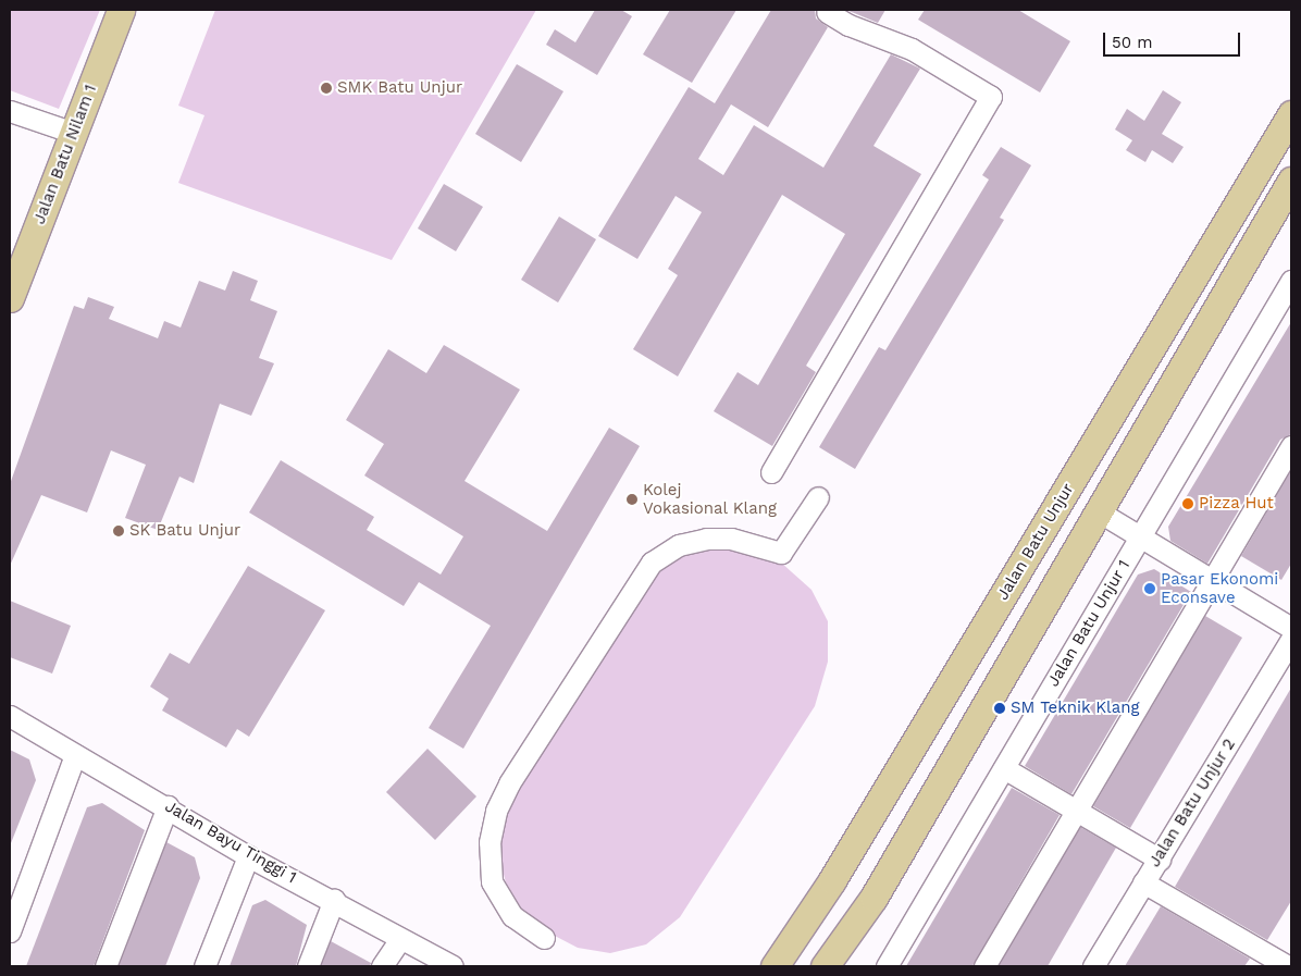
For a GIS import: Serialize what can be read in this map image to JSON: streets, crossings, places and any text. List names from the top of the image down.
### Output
{
  "streets": {
    "main road": ["Jalan Batu Nilam 1", "Jalan Batu Unjur"],
    "street": ["Jalan Batu Unjur 1", "Jalan Batu Unjur 2", "Jalan Bayu Tinggi 1"]
  },
  "places": [
    "SMK Batu Unjur",
    "Kolej Vokasional Klang",
    "Pizza Hut",
    "SK Batu Unjur",
    "Pasar Ekonomi Econsave",
    "SM Teknik Klang"
  ],
  "scale_bar": "50 m"
}
